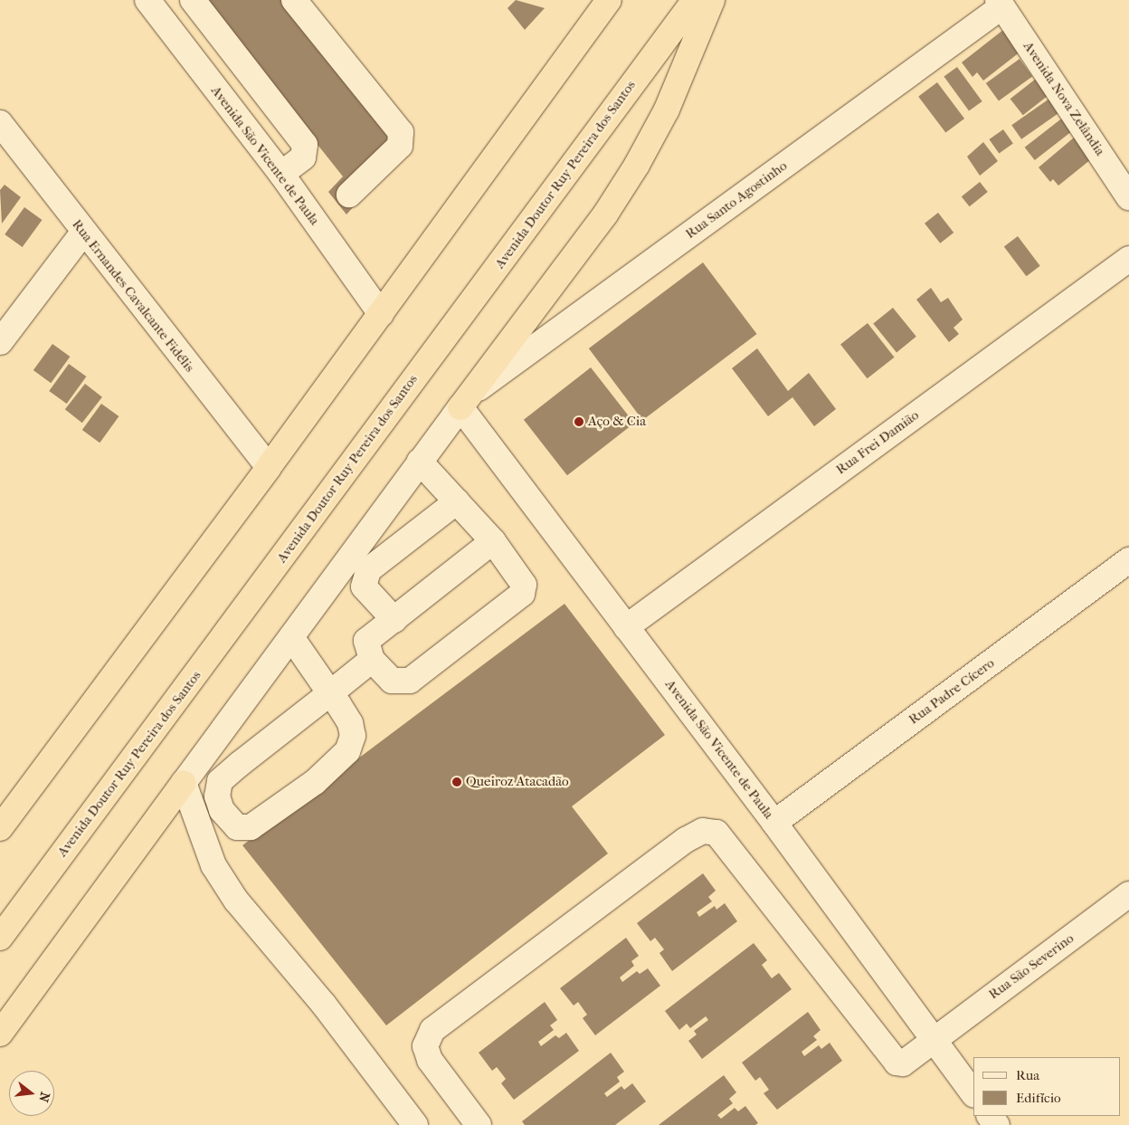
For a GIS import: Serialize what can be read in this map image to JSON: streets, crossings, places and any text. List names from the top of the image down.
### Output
{
  "streets": {
    "highway": ["Avenida Doutor Ruy Pereira dos Santos"],
    "street": [
      "Avenida Nova Zelândia",
      "Avenida São Vicente de Paula",
      "Rua Santo Agostinho",
      "Rua Ernandes Cavalcante Fidélis",
      "Rua Frei Damião",
      "Rua Padre Cícero",
      "Rua São Severino"
    ]
  },
  "crossings": [
    ["Avenida Nova Zelândia", "Rua Santo Agostinho"],
    ["Avenida São Vicente de Paula", "Rua Santo Agostinho"],
    ["Avenida São Vicente de Paula", "Rua Frei Damião"],
    ["Avenida São Vicente de Paula", "Rua Padre Cícero"],
    ["Avenida São Vicente de Paula", "Rua São Severino"]
  ],
  "places": ["Aço & Cia", "Queiroz Atacadão"],
  "legend": ["Rua", "Edifício"],
  "north": "right"
}
